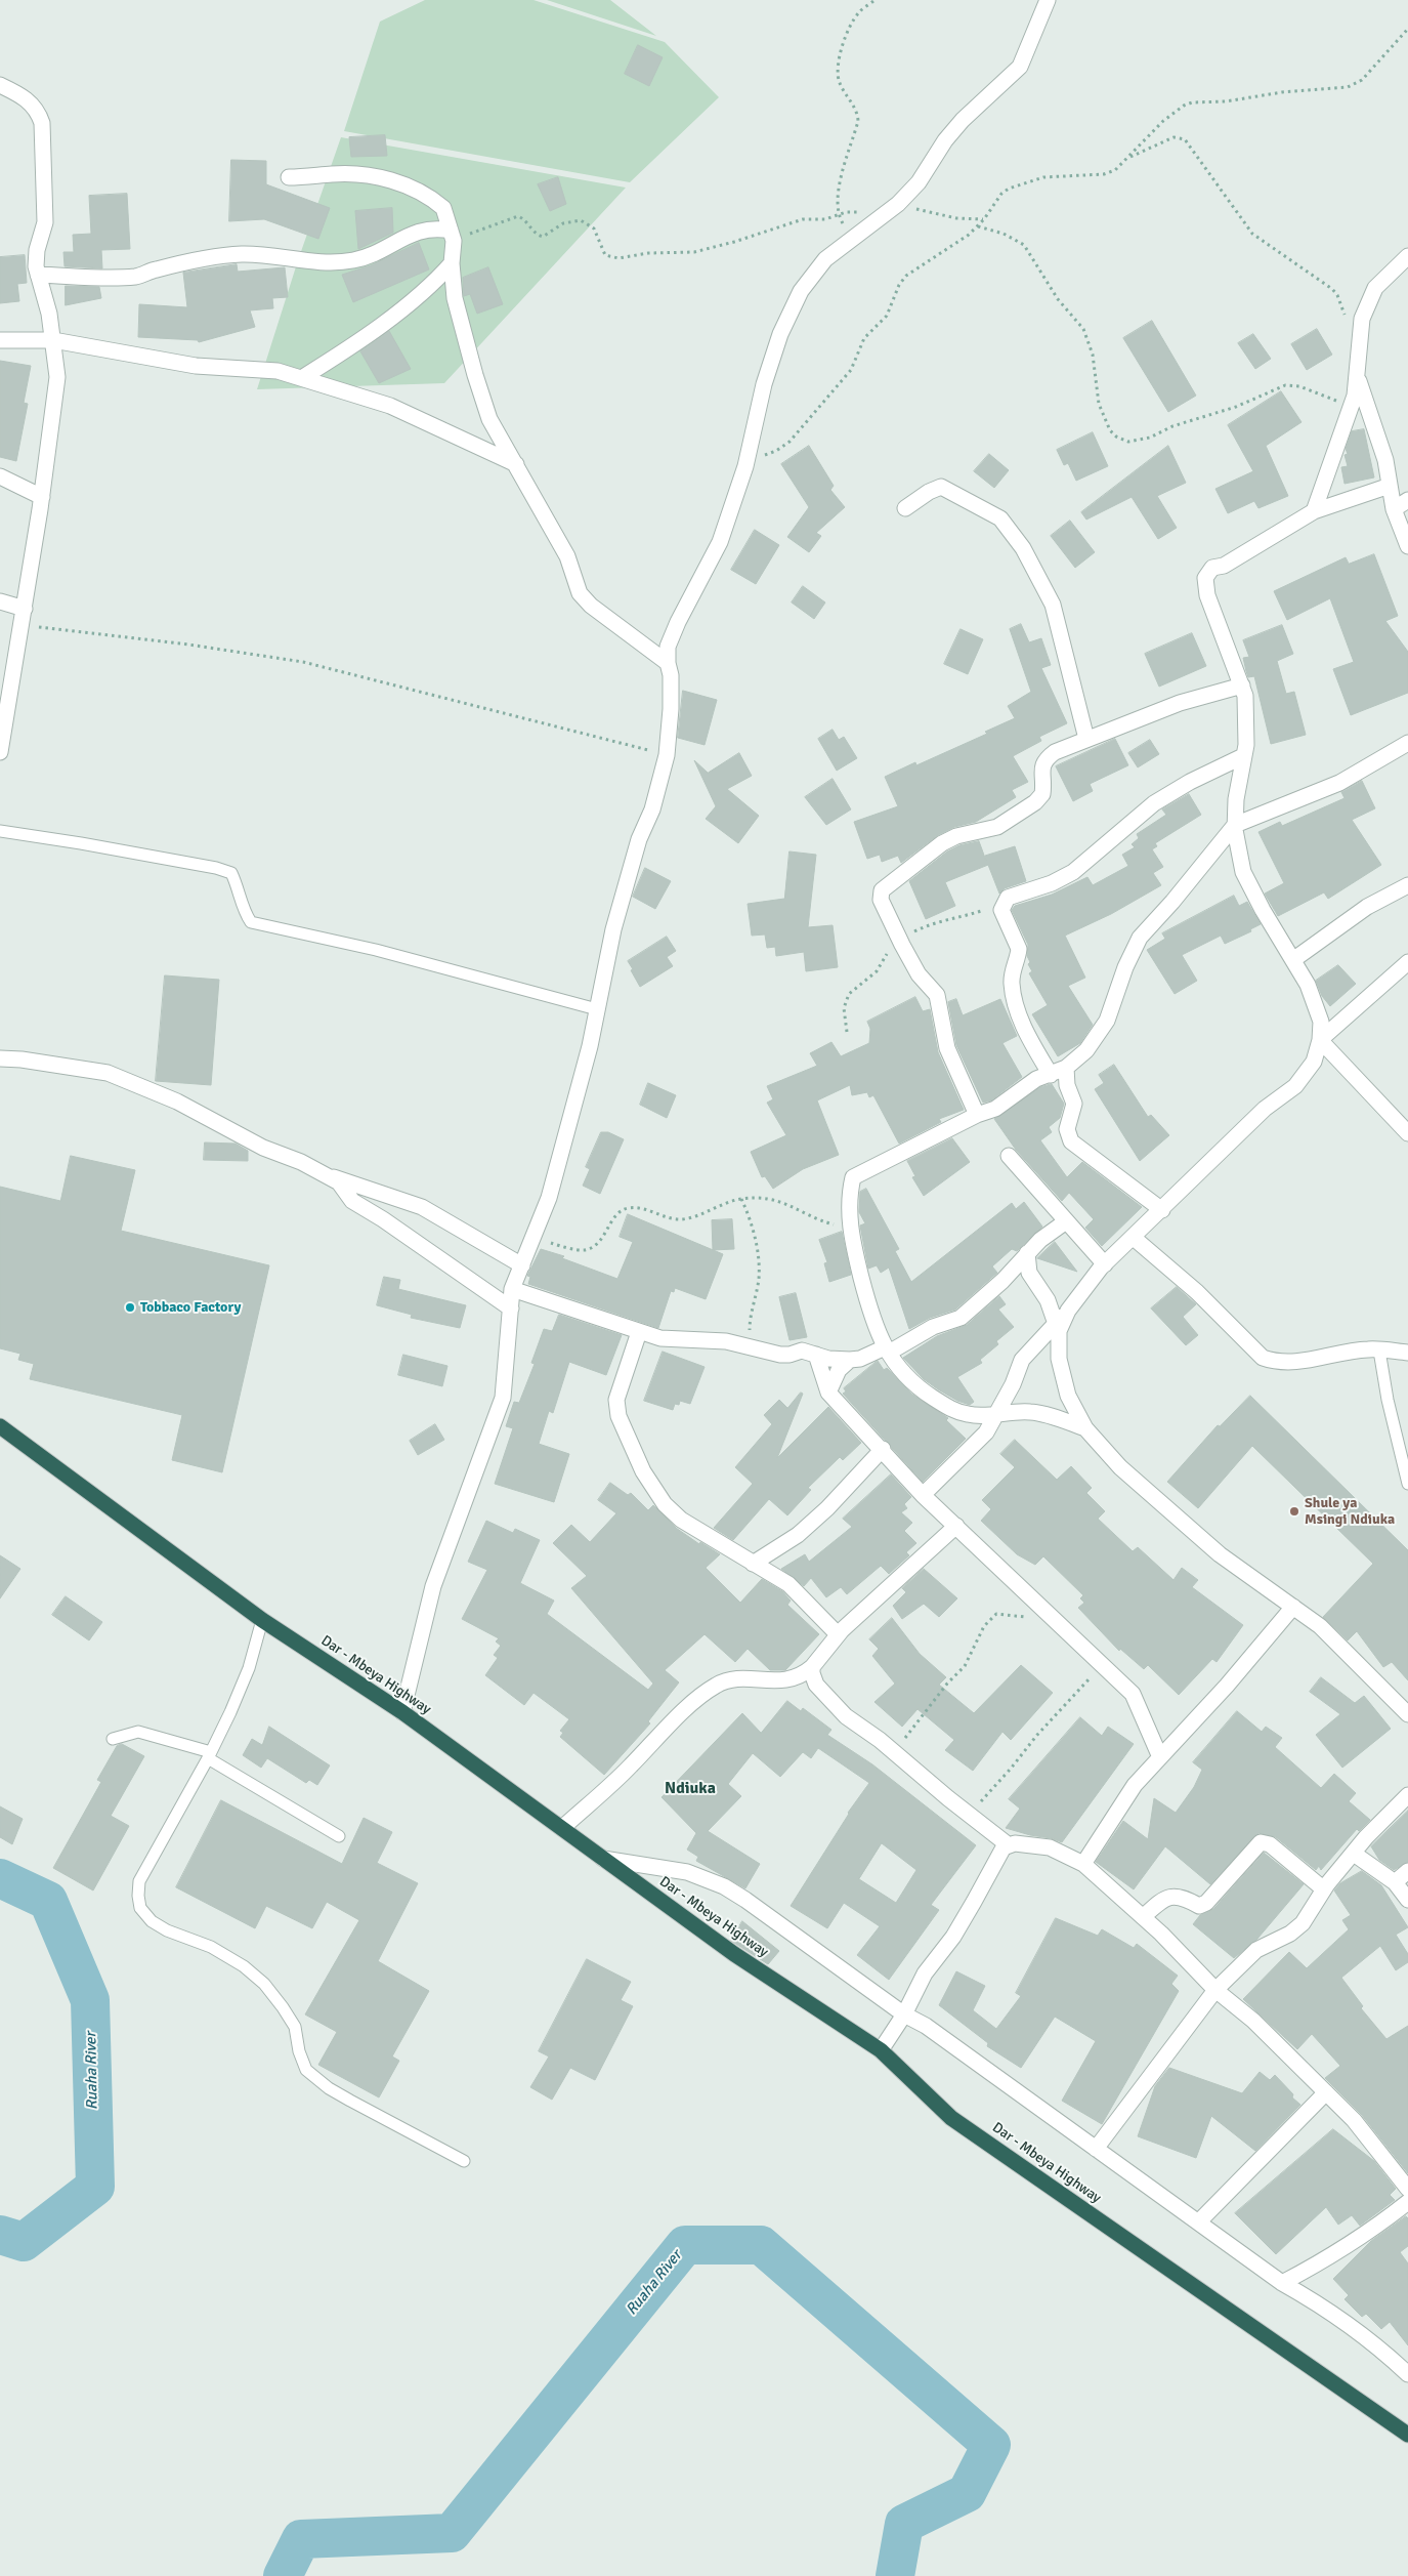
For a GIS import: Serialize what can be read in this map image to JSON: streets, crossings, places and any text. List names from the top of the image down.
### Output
{
  "streets": {
    "highway": ["Dar - Mbeya Highway"]
  },
  "districts": ["Ndiuka"],
  "water": ["Ruaha River"],
  "places": ["Tobbaco Factory", "Shule ya Msingi Ndiuka"]
}
